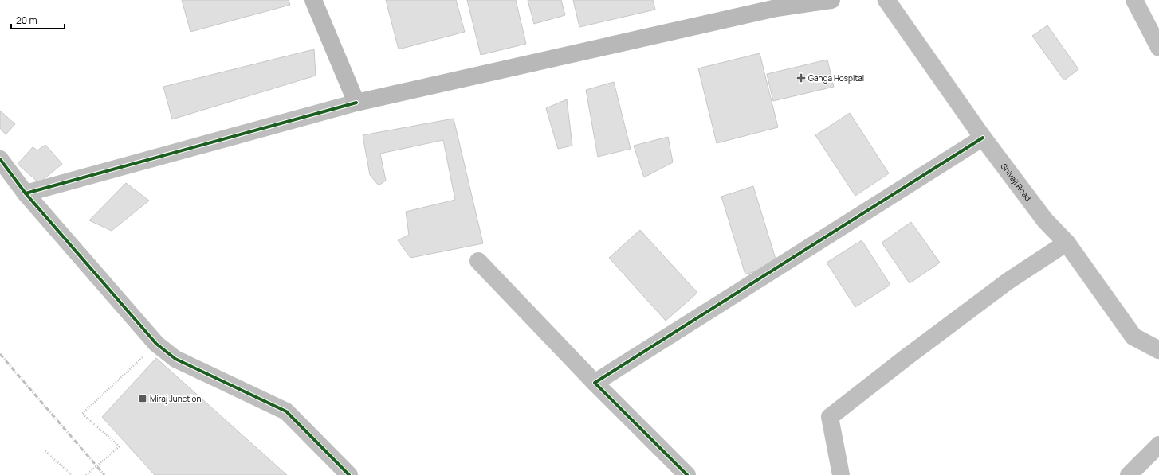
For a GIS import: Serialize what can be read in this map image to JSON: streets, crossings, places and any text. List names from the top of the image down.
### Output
{
  "streets": {
    "street": ["Shivaji Road"]
  },
  "places": {
    "health": ["Ganga Hospital"],
    "transit": ["Miraj Junction"]
  },
  "scale_bar": "20 m"
}
